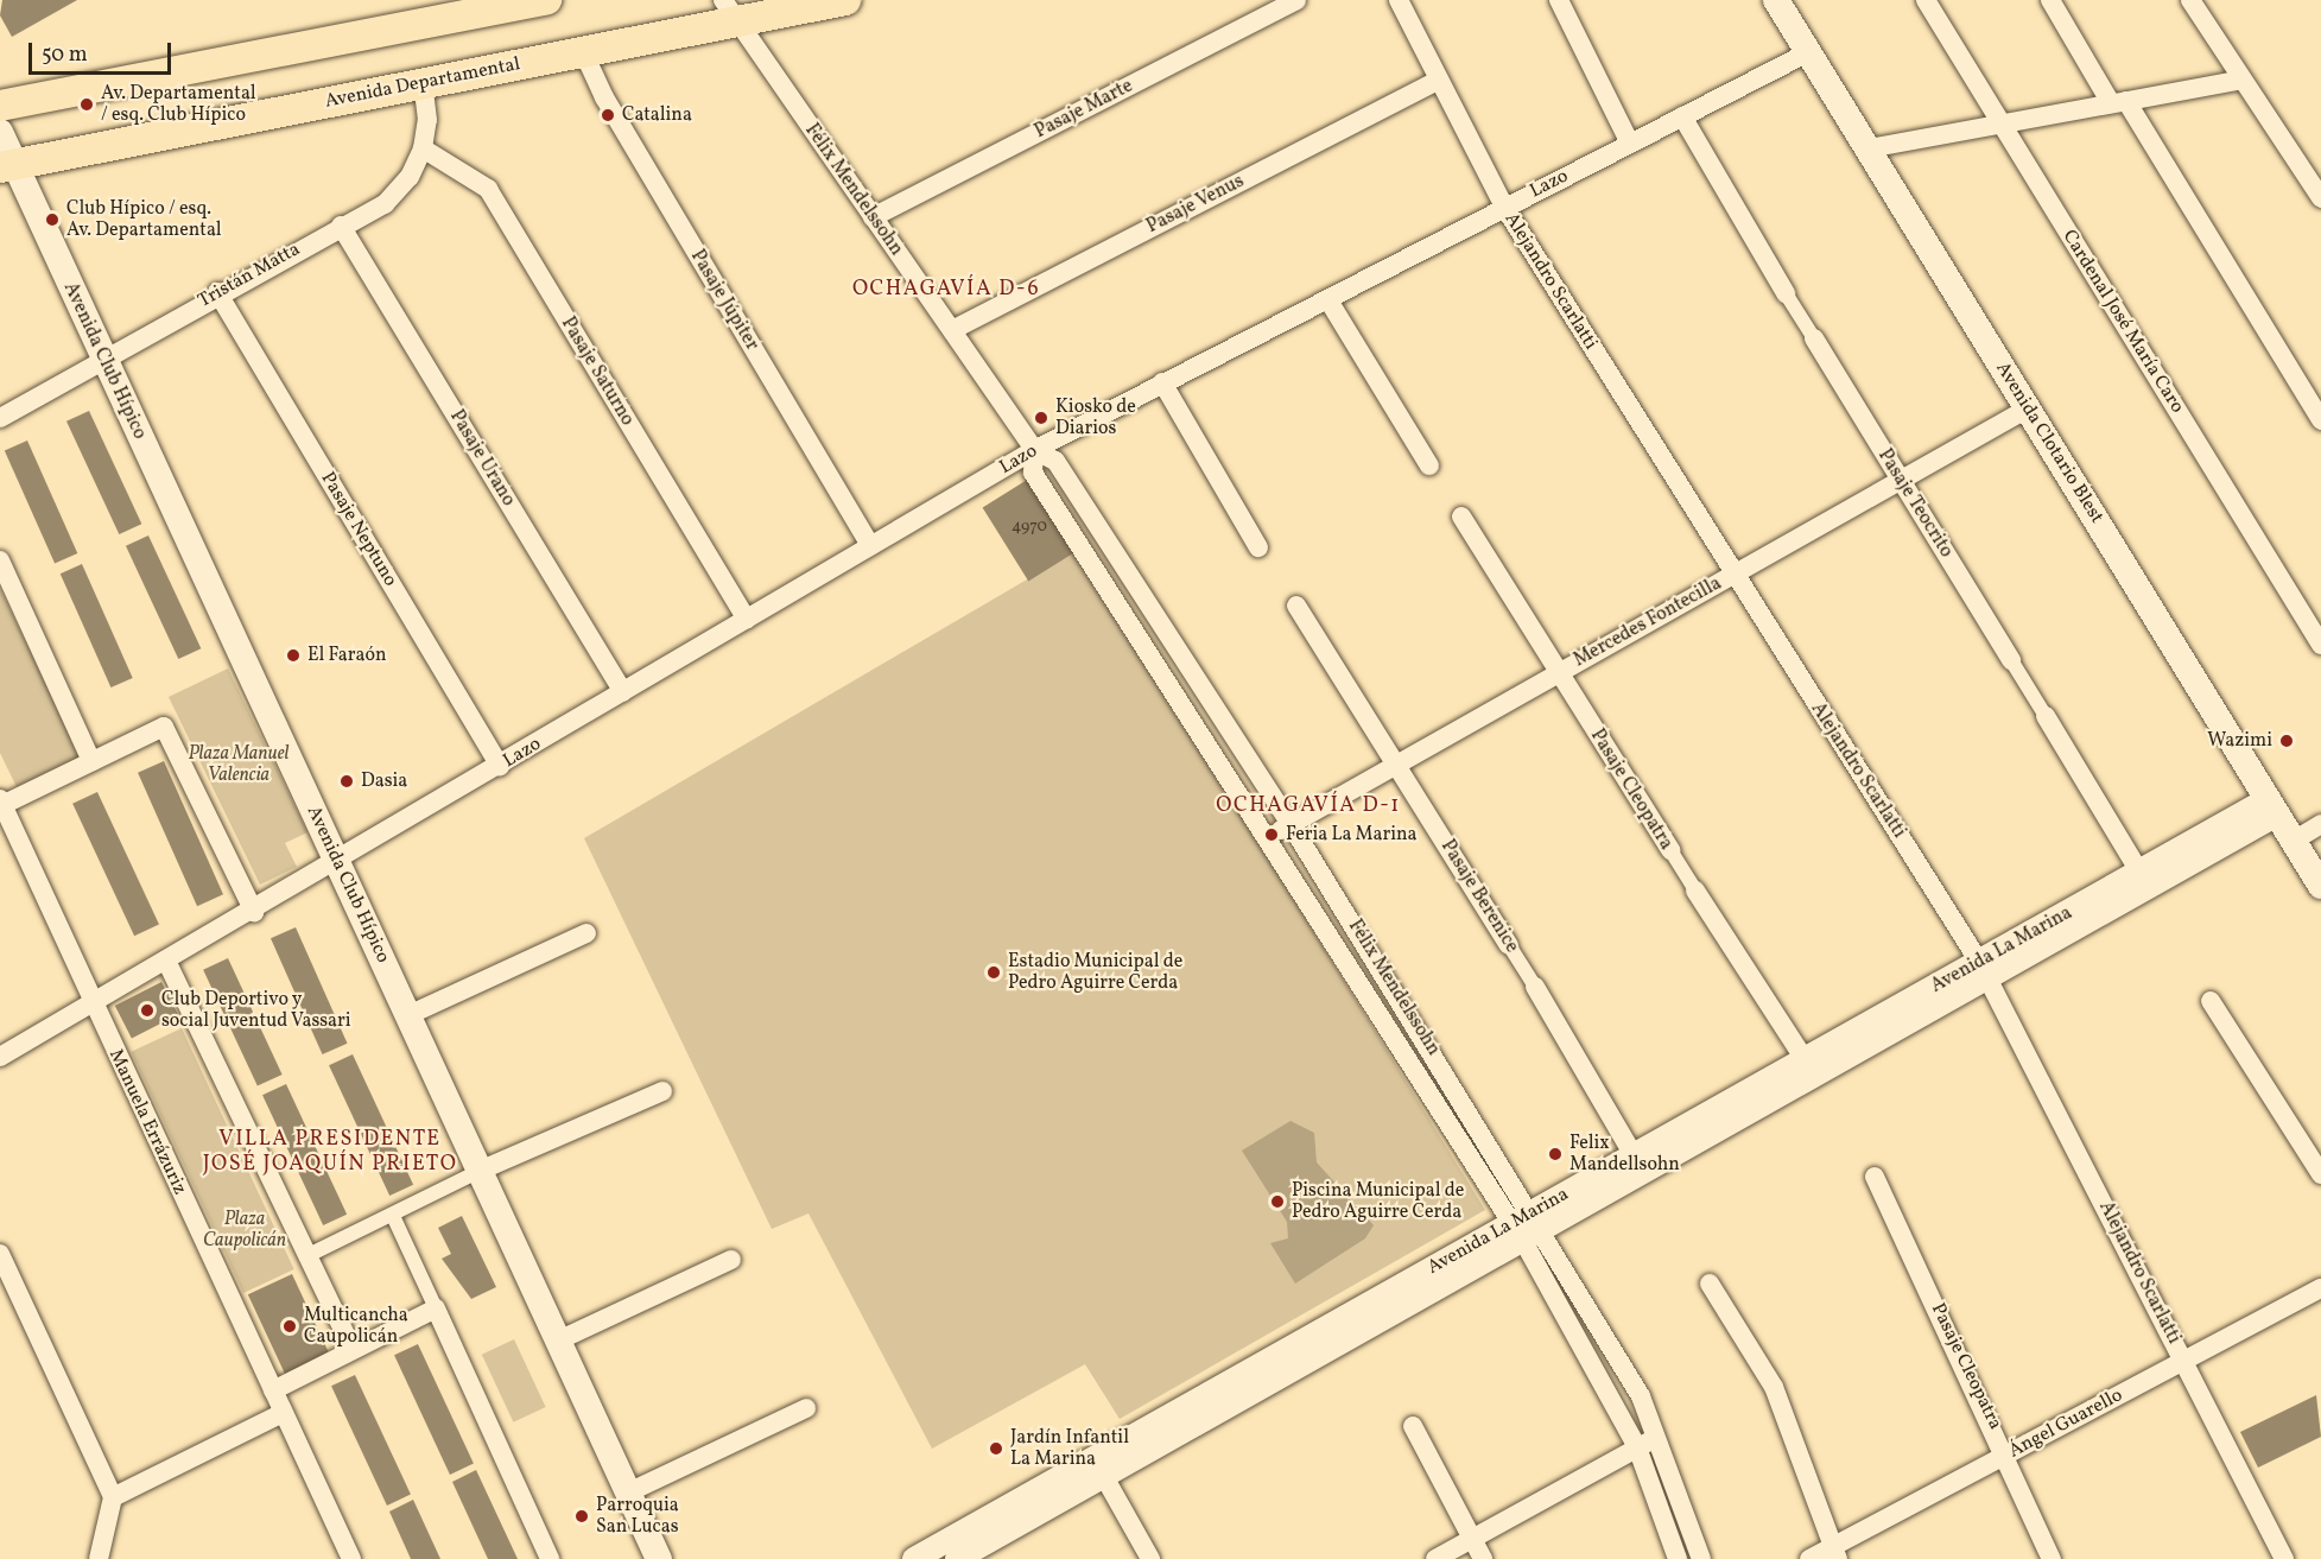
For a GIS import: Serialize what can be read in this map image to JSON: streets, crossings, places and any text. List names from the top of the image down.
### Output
{
  "streets": {
    "main road": ["Avenida Departamental", "Avenida Club Hípico", "Avenida Clotario Blest"],
    "street": [
      "Pasaje Marte",
      "Lazo",
      "Félix Mendelssohn",
      "Pasaje Venus",
      "Tristán Matta",
      "Alejandro Scarlatti",
      "Pasaje Júpiter",
      "Cardenal José María Caro",
      "Pasaje Saturno",
      "Pasaje Urano",
      "Pasaje Teocrito",
      "Pasaje Neptuno",
      "Mercedes Fontecilla",
      "Pasaje Cleopatra",
      "Pasaje Berenice",
      "Avenida La Marina",
      "Manuela Errázuriz",
      "Ángel Guarello"
    ]
  },
  "crossings": [
    ["Avenida Departamental", "Félix Mendelssohn"],
    ["Avenida Departamental", "Tristán Matta"],
    ["Avenida Departamental", "Pasaje Júpiter"],
    ["Avenida Departamental", "Avenida Club Hípico"],
    ["Pasaje Marte", "Félix Mendelssohn"],
    ["Lazo", "Félix Mendelssohn"],
    ["Lazo", "Alejandro Scarlatti"],
    ["Lazo", "Pasaje Júpiter"],
    ["Lazo", "Avenida Club Hípico"],
    ["Lazo", "Pasaje Saturno"],
    ["Lazo", "Avenida Clotario Blest"],
    ["Lazo", "Pasaje Urano"],
    ["Lazo", "Pasaje Teocrito"],
    ["Lazo", "Pasaje Neptuno"],
    ["Lazo", "Manuela Errázuriz"],
    ["Félix Mendelssohn", "Pasaje Venus"],
    ["Félix Mendelssohn", "Mercedes Fontecilla"],
    ["Félix Mendelssohn", "Avenida La Marina"],
    ["Pasaje Venus", "Alejandro Scarlatti"],
    ["Tristán Matta", "Avenida Club Hípico"],
    ["Tristán Matta", "Pasaje Saturno"],
    ["Tristán Matta", "Pasaje Urano"],
    ["Tristán Matta", "Pasaje Neptuno"],
    ["Alejandro Scarlatti", "Mercedes Fontecilla"],
    ["Alejandro Scarlatti", "Avenida La Marina"],
    ["Alejandro Scarlatti", "Ángel Guarello"],
    ["Avenida Clotario Blest", "Mercedes Fontecilla"],
    ["Avenida Clotario Blest", "Avenida La Marina"],
    ["Pasaje Teocrito", "Mercedes Fontecilla"],
    ["Pasaje Teocrito", "Avenida La Marina"],
    ["Mercedes Fontecilla", "Pasaje Cleopatra"],
    ["Mercedes Fontecilla", "Pasaje Berenice"],
    ["Pasaje Cleopatra", "Avenida La Marina"],
    ["Pasaje Cleopatra", "Ángel Guarello"],
    ["Pasaje Berenice", "Avenida La Marina"]
  ],
  "districts": ["OCHAGAVÍA D-6", "OCHAGAVÍA D-1", "VILLA PRESIDENTE JOSÉ JOAQUÍN PRIETO"],
  "parks": ["Plaza Manuel Valencia", "Plaza Caupolicán"],
  "places": [
    "Av. Departamental / esq. Club Hípico",
    "Catalina",
    "Club Hípico / esq. Av. Departamental",
    "Kiosko de Diarios",
    "El Faraón",
    "Wazimi",
    "Dasia",
    "Feria La Marina",
    "Estadio Municipal de Pedro Aguirre Cerda",
    "Club Deportivo y social Juventud Vassari",
    "Felix Mandellsohn",
    "Piscina Municipal de Pedro Aguirre Cerda",
    "Multicancha Caupolicán",
    "Jardín Infantil La Marina",
    "Parroquia San Lucas"
  ],
  "house_numbers": ["4970"],
  "scale_bar": "50 m"
}
